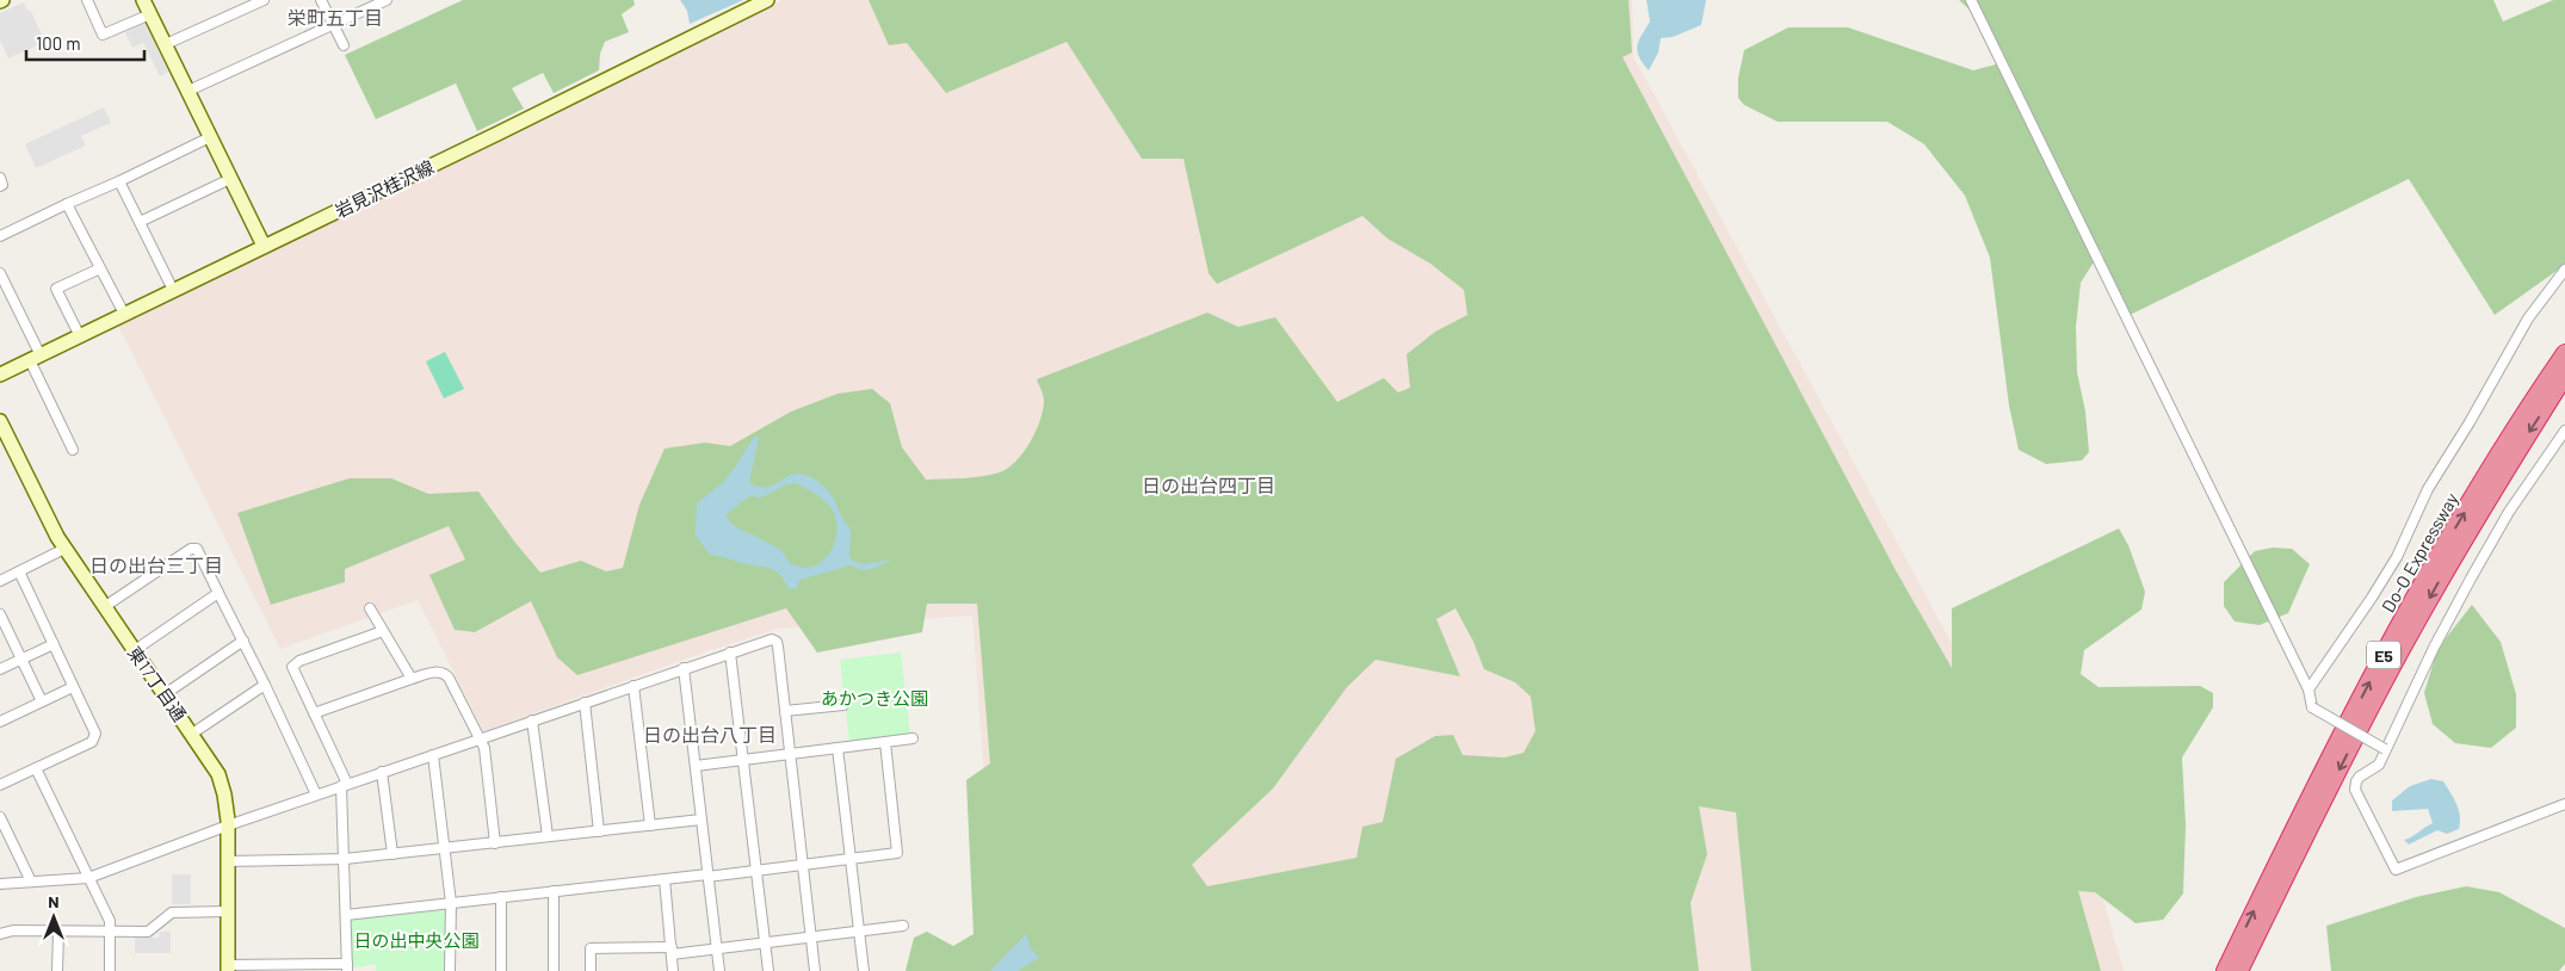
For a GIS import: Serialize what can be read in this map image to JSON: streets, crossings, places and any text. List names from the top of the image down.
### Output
{
  "streets": {
    "highway": ["Do-O Expressway", "E5"],
    "street": ["岩見沢桂沢線", "東17丁目通"]
  },
  "districts": [
    "栄町五丁目",
    "日の出台四丁目",
    "日の出台三丁目",
    "日の出台八丁目"
  ],
  "parks": ["あかつき公園", "日の出中央公園"],
  "scale_bar": "100 m",
  "north": "top"
}
